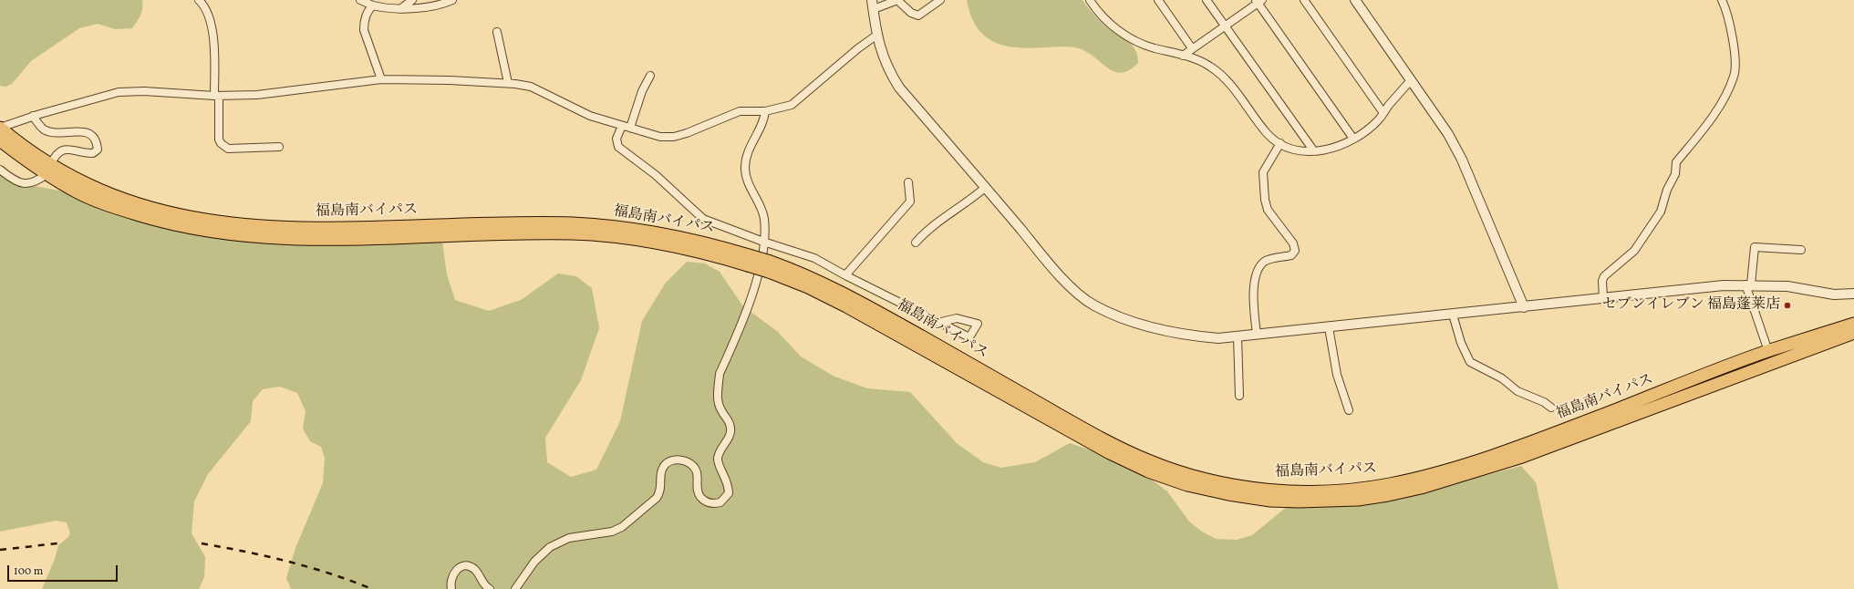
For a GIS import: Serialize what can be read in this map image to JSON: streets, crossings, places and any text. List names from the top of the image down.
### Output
{
  "streets": {
    "highway": ["福島南バイパス"]
  },
  "places": ["セブンイレブン 福島蓬莱店"],
  "scale_bar": "100 m"
}
